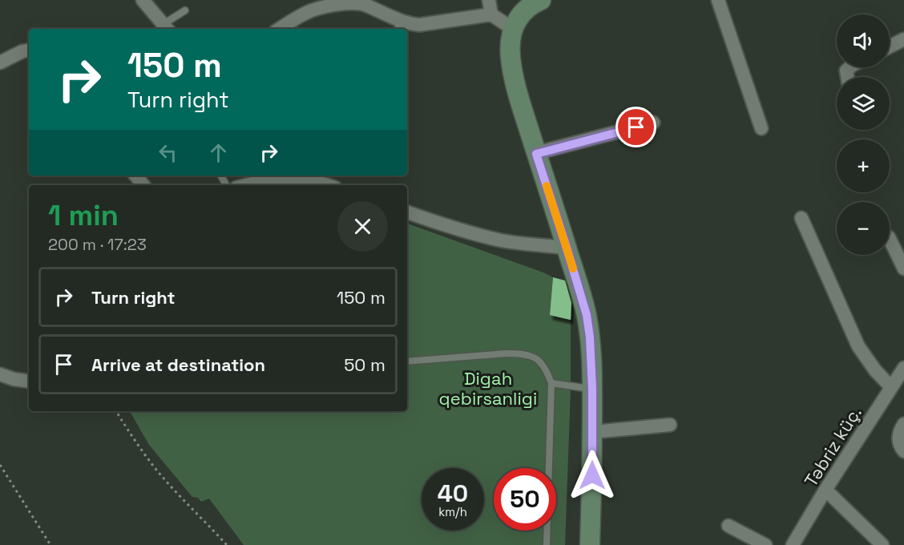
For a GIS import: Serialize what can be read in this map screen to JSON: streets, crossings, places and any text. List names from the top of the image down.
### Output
{
  "streets": {
    "street": ["Təbriz küç."]
  },
  "parks": ["Digah qebirsanligi"],
  "page": {
    "map_buttons": ["+", "−"],
    "turn": ["150 m", "Turn right"],
    "heading": ["1 min", "200 m · 17:23"],
    "list": [
      {
        "name": "Turn right",
        "value": "150 m"
      },
      {
        "name": "Arrive at destination",
        "value": "50 m"
      }
    ],
    "speed": "40 km/h",
    "limit": "50"
  }
}
